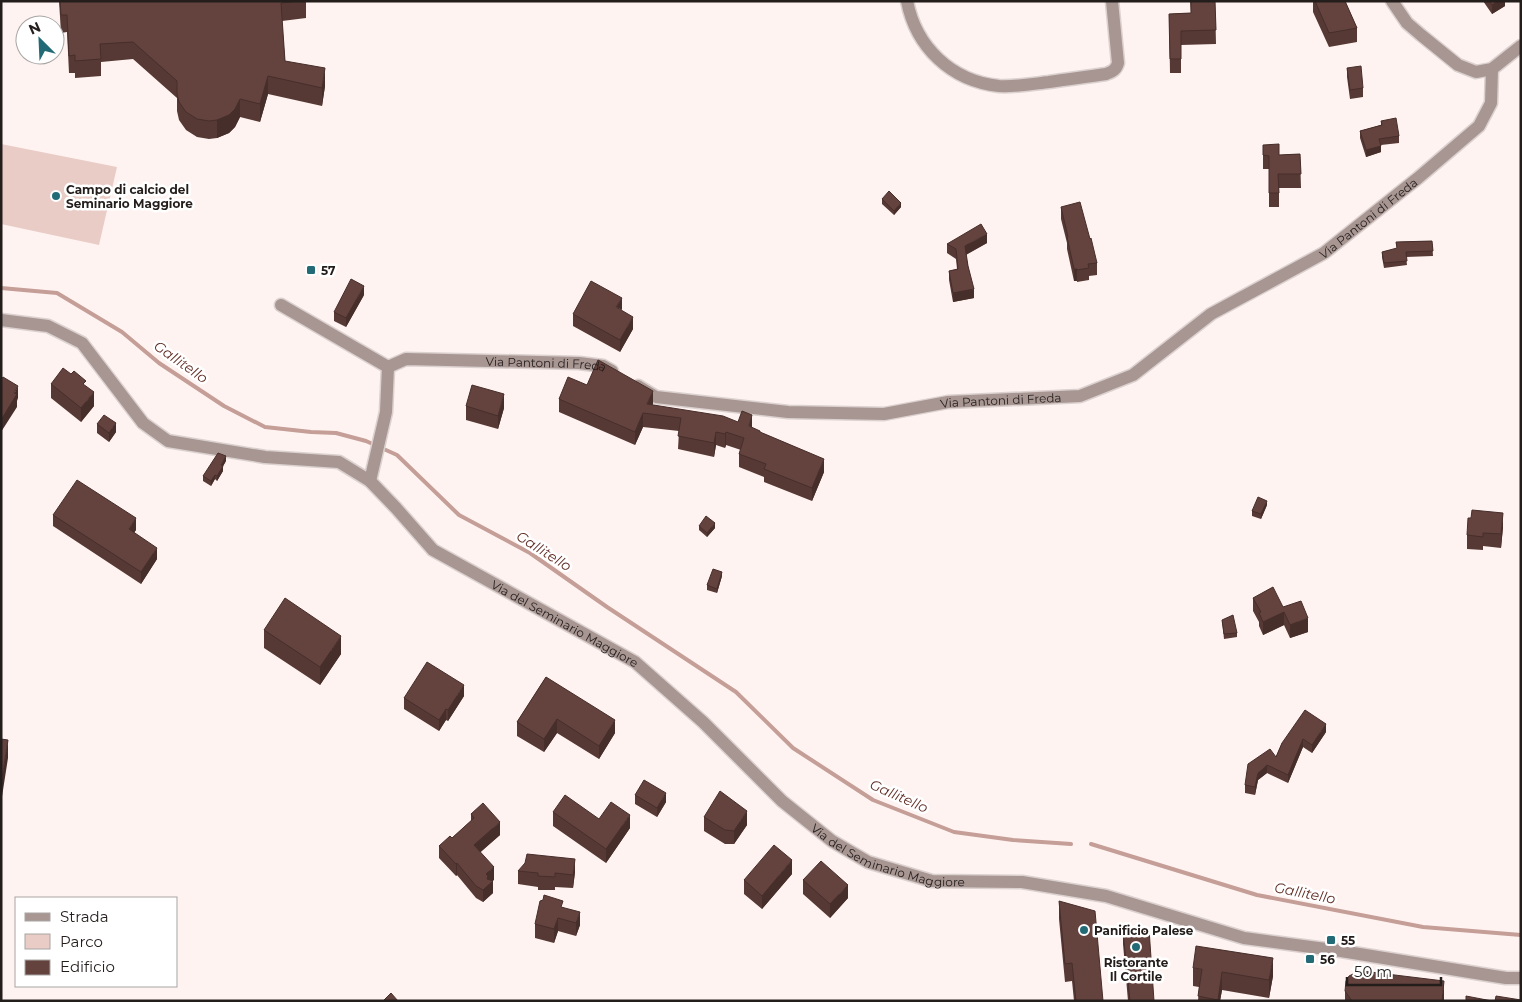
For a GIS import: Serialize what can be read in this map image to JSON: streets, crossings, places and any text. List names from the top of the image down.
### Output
{
  "streets": {
    "street": ["Via Pantoni di Freda", "Via del Seminario Maggiore"]
  },
  "water": ["Gallitello"],
  "places": {
    "other": ["Campo di calcio del Seminario Maggiore", "Panificio Palese", "Ristorante Il Cortile"],
    "transit": ["57", "55", "56"]
  },
  "legend": ["Strada", "Parco", "Edificio"],
  "scale_bar": "50 m",
  "north": "top left"
}
